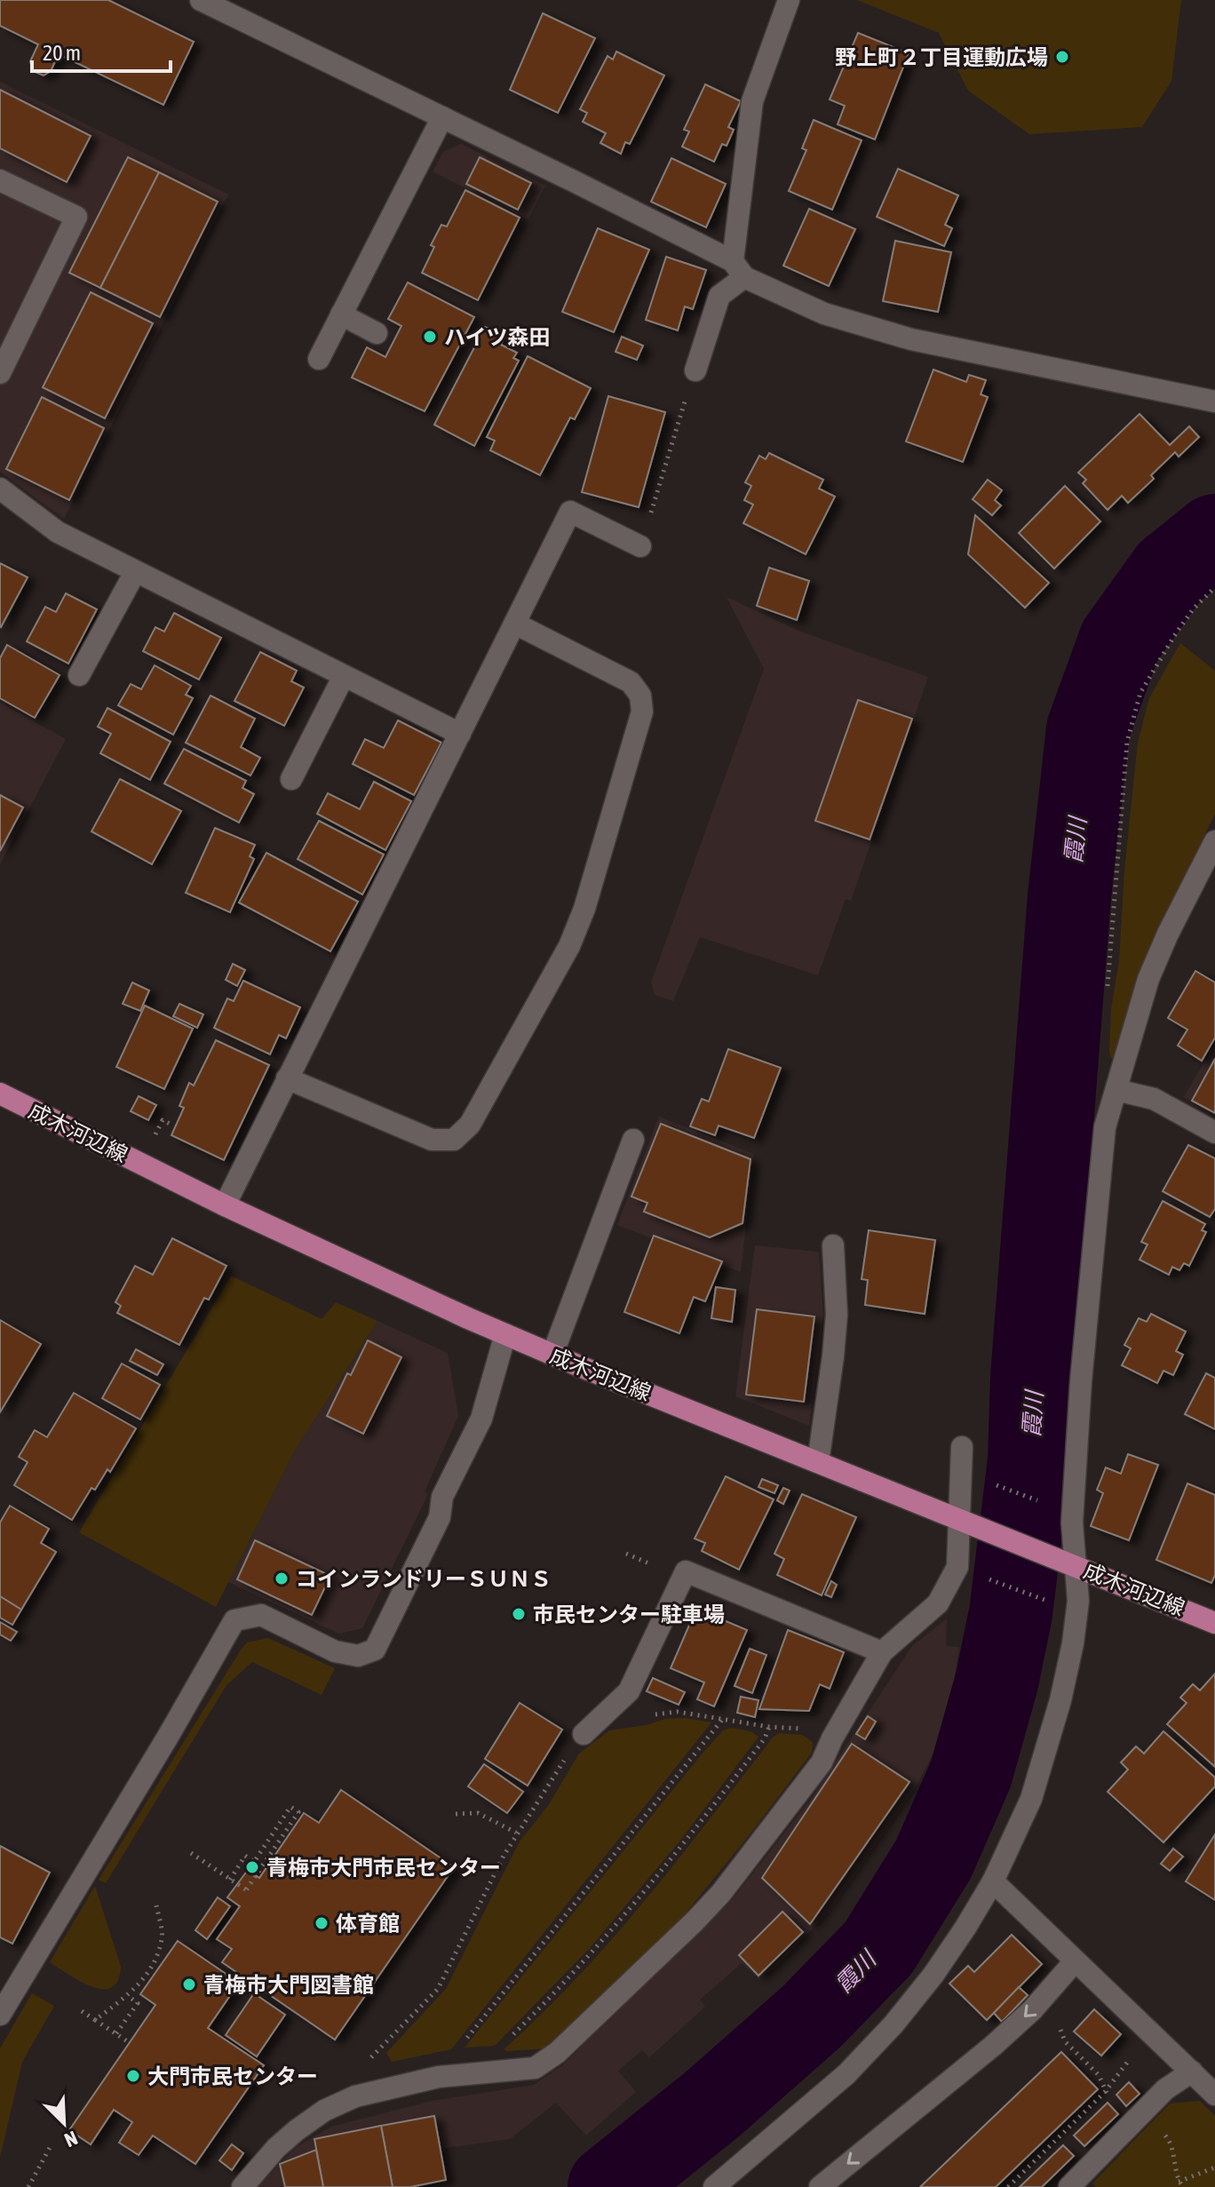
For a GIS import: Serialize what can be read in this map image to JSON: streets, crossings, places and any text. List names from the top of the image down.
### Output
{
  "streets": {
    "main road": ["成木河辺線"]
  },
  "water": ["霞川"],
  "places": [
    "野上町２丁目運動広場",
    "ハイツ森田",
    "コインランドリーＳＵＮＳ",
    "市民センター駐車場",
    "青梅市大門市民センター",
    "体育館",
    "青梅市大門図書館",
    "大門市民センター"
  ],
  "scale_bar": "20 m",
  "north": "bottom right"
}
